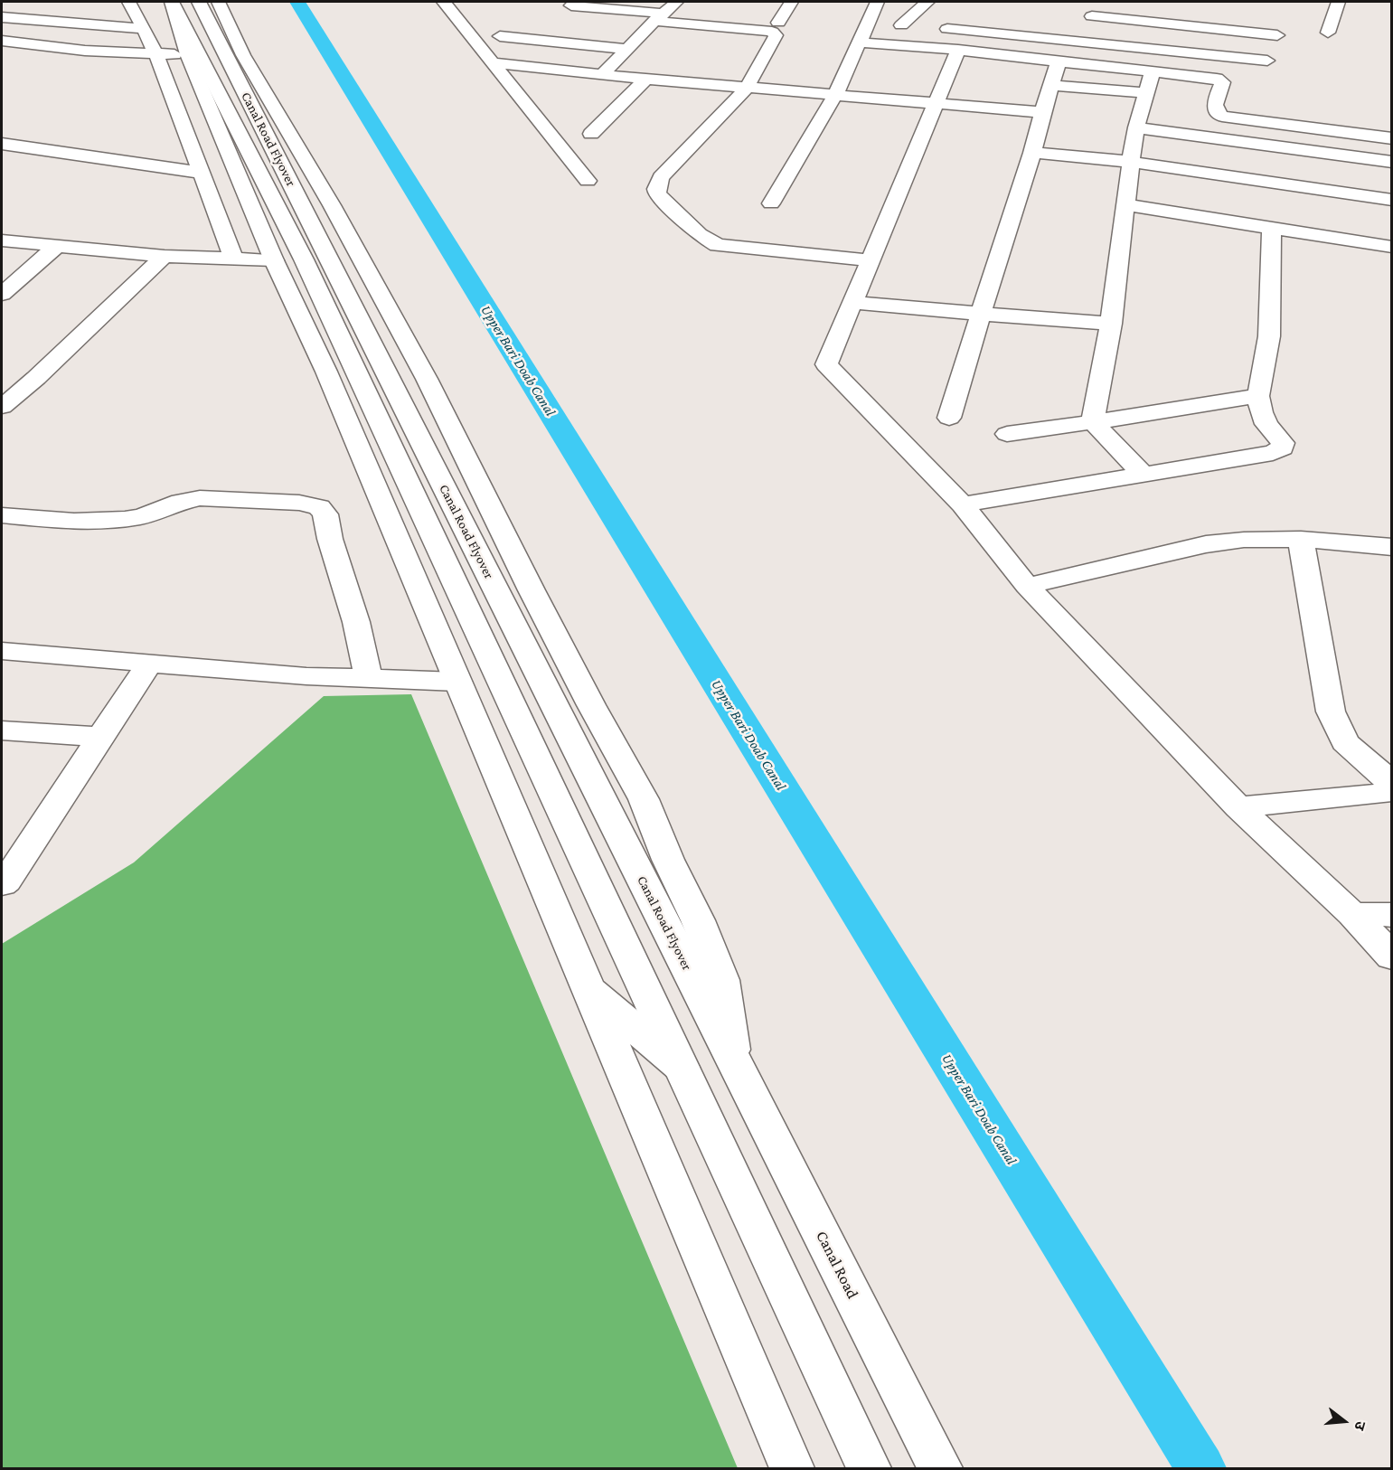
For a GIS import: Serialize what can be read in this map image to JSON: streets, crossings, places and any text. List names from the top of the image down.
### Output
{
  "streets": {
    "street": ["Canal Road Flyover", "Canal Road"]
  },
  "crossings": [
    ["Canal Road Flyover", "Canal Road"]
  ],
  "water": ["Upper Bari Doab Canal"],
  "north": "right"
}
